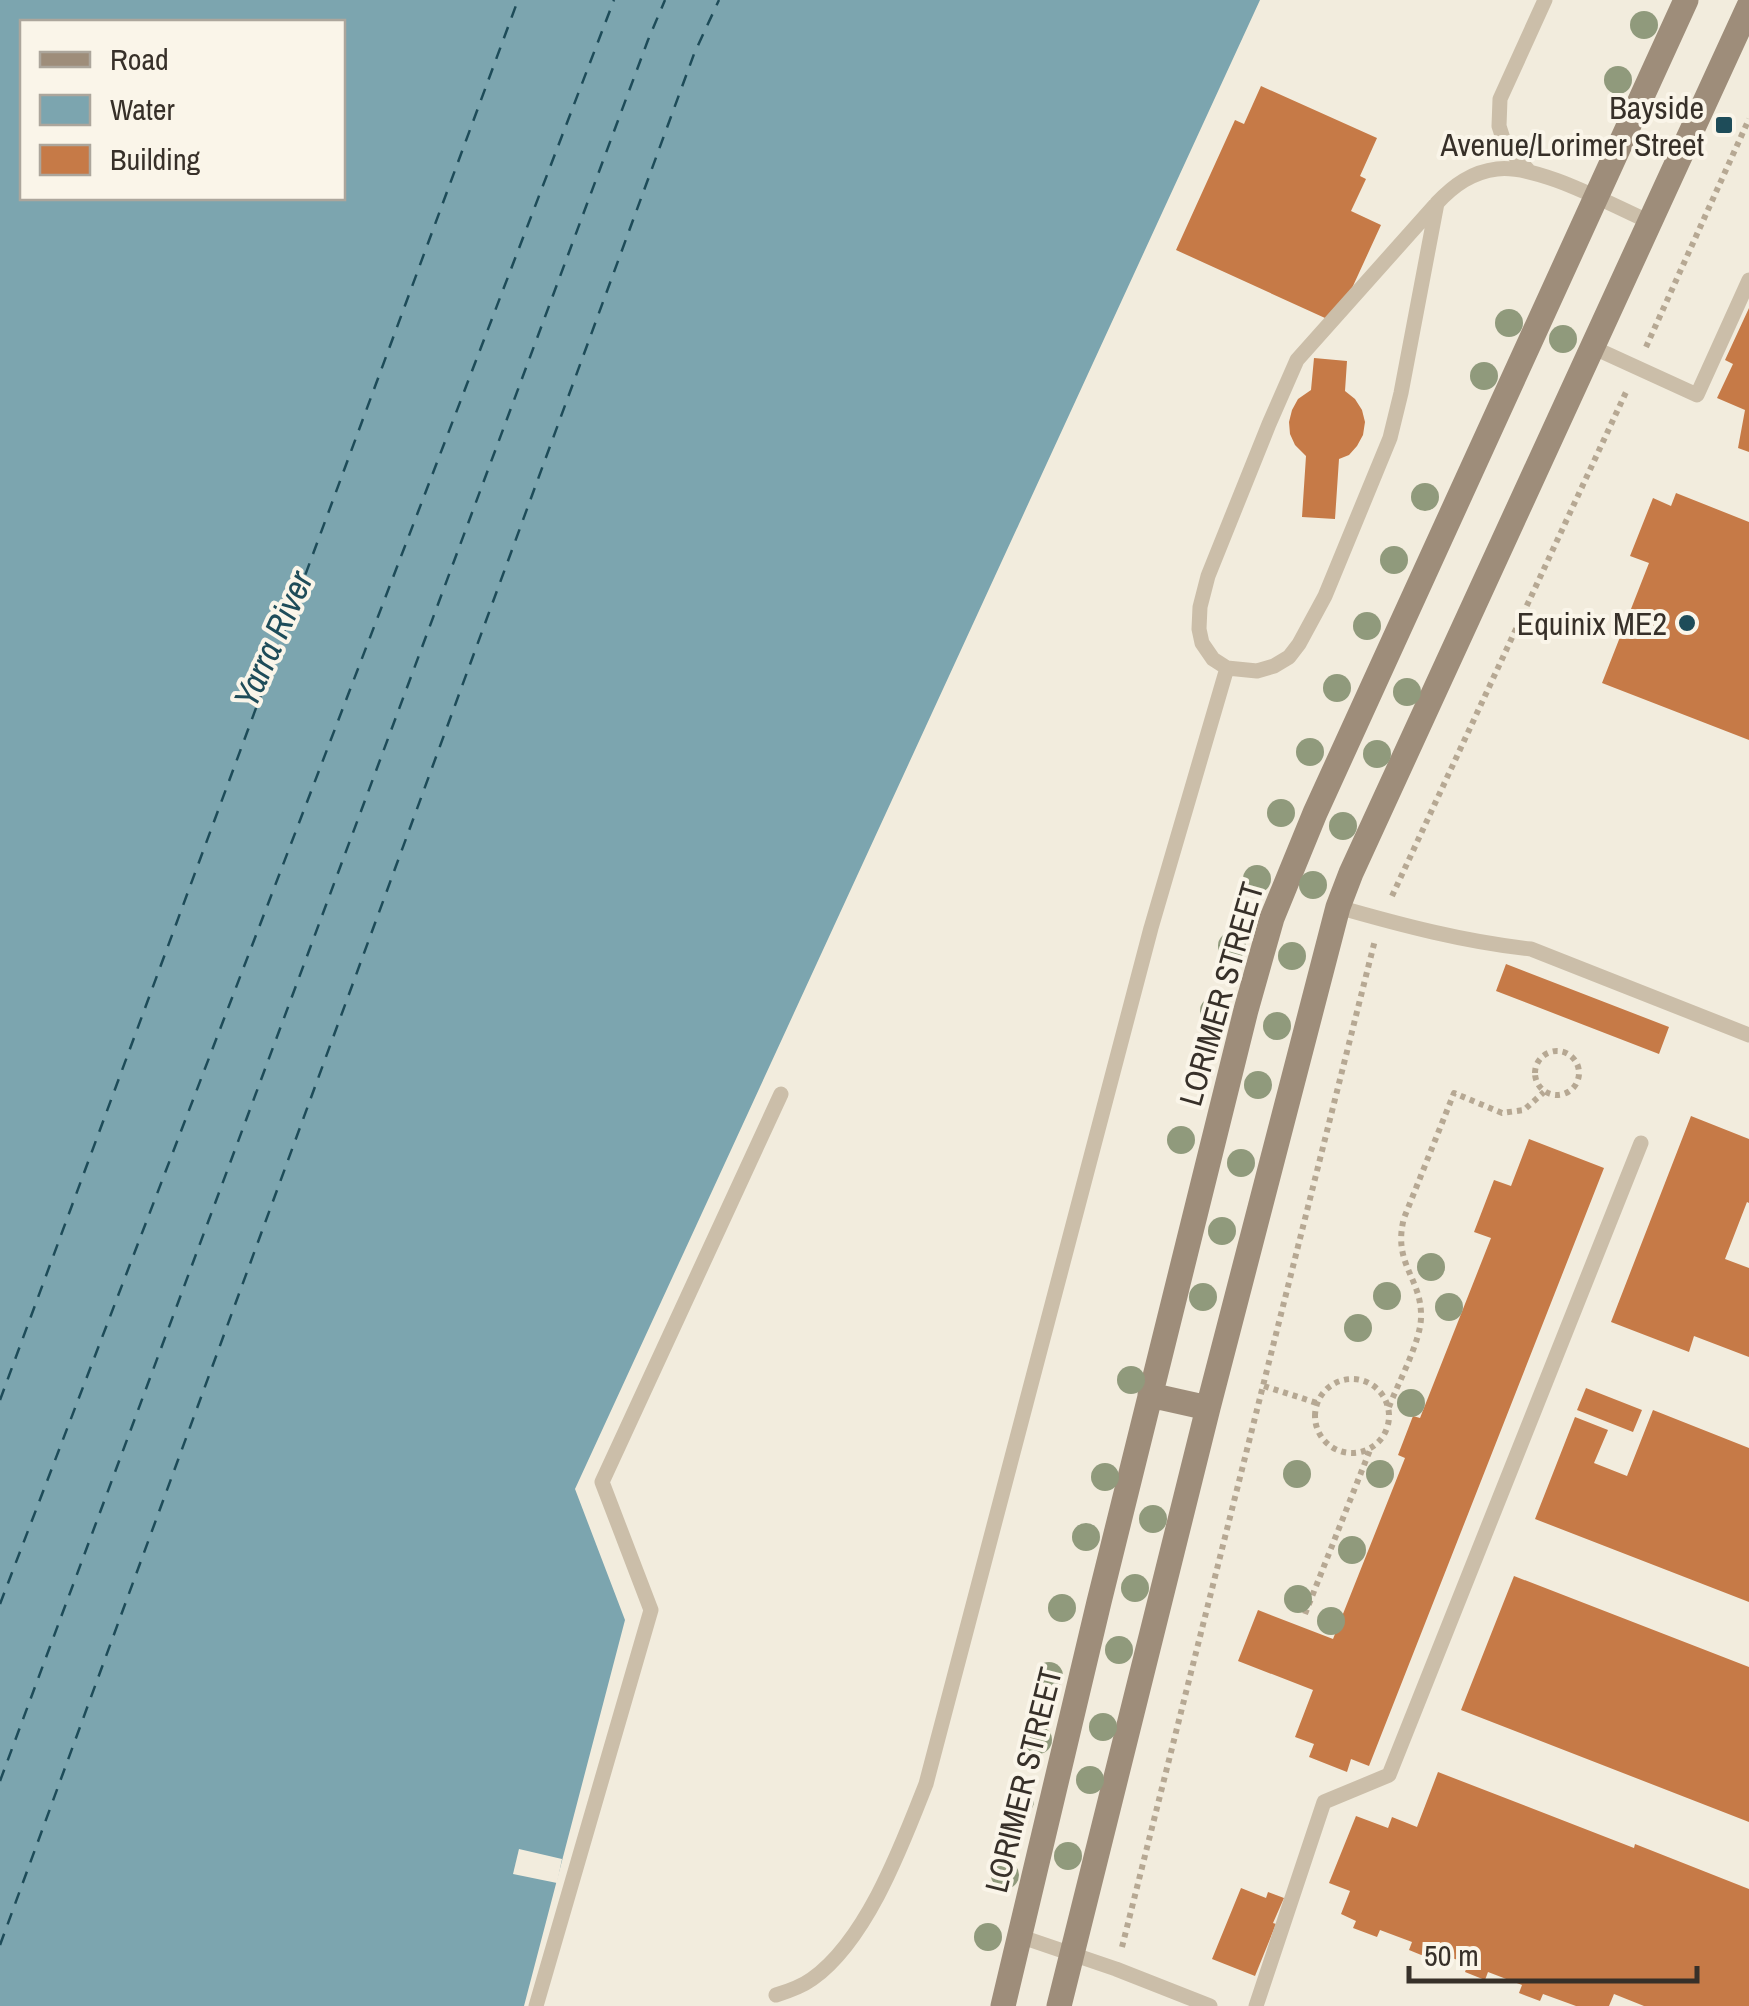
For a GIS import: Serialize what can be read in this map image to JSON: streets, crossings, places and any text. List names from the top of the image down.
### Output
{
  "streets": {
    "main road": ["LORIMER STREET"]
  },
  "water": ["Yarra River"],
  "places": {
    "transit": ["Bayside Avenue/Lorimer Street"],
    "other": ["Equinix ME2"]
  },
  "legend": ["Road", "Water", "Building"],
  "scale_bar": "50 m"
}
